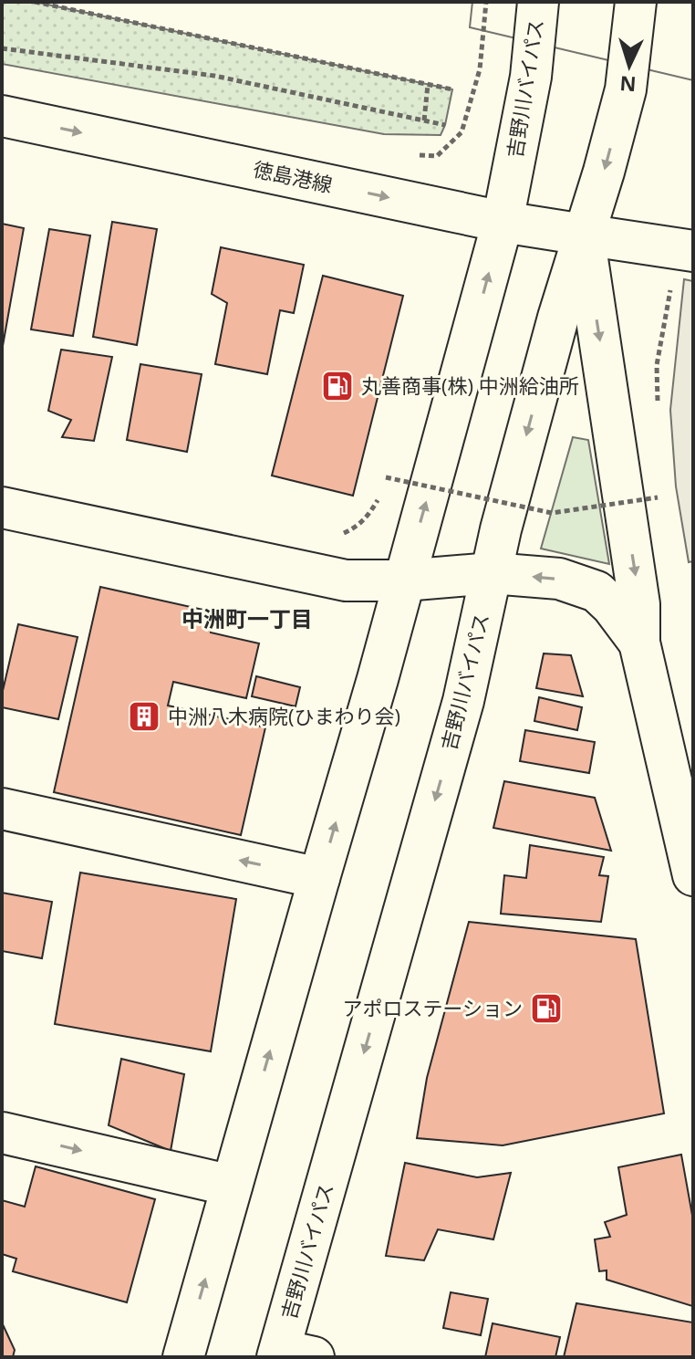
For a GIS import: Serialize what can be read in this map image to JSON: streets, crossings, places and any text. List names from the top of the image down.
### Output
{
  "streets": {
    "main road": ["吉野川バイパス", "徳島港線"]
  },
  "crossings": [
    ["吉野川バイパス", "徳島港線"]
  ],
  "one_way": ["徳島港線"],
  "districts": ["中洲町一丁目"],
  "places": {
    "fuel station": ["丸善商事(株) 中洲給油所", "アポロステーション"],
    "building": ["中洲八木病院(ひまわり会)"]
  },
  "north": "bottom"
}
